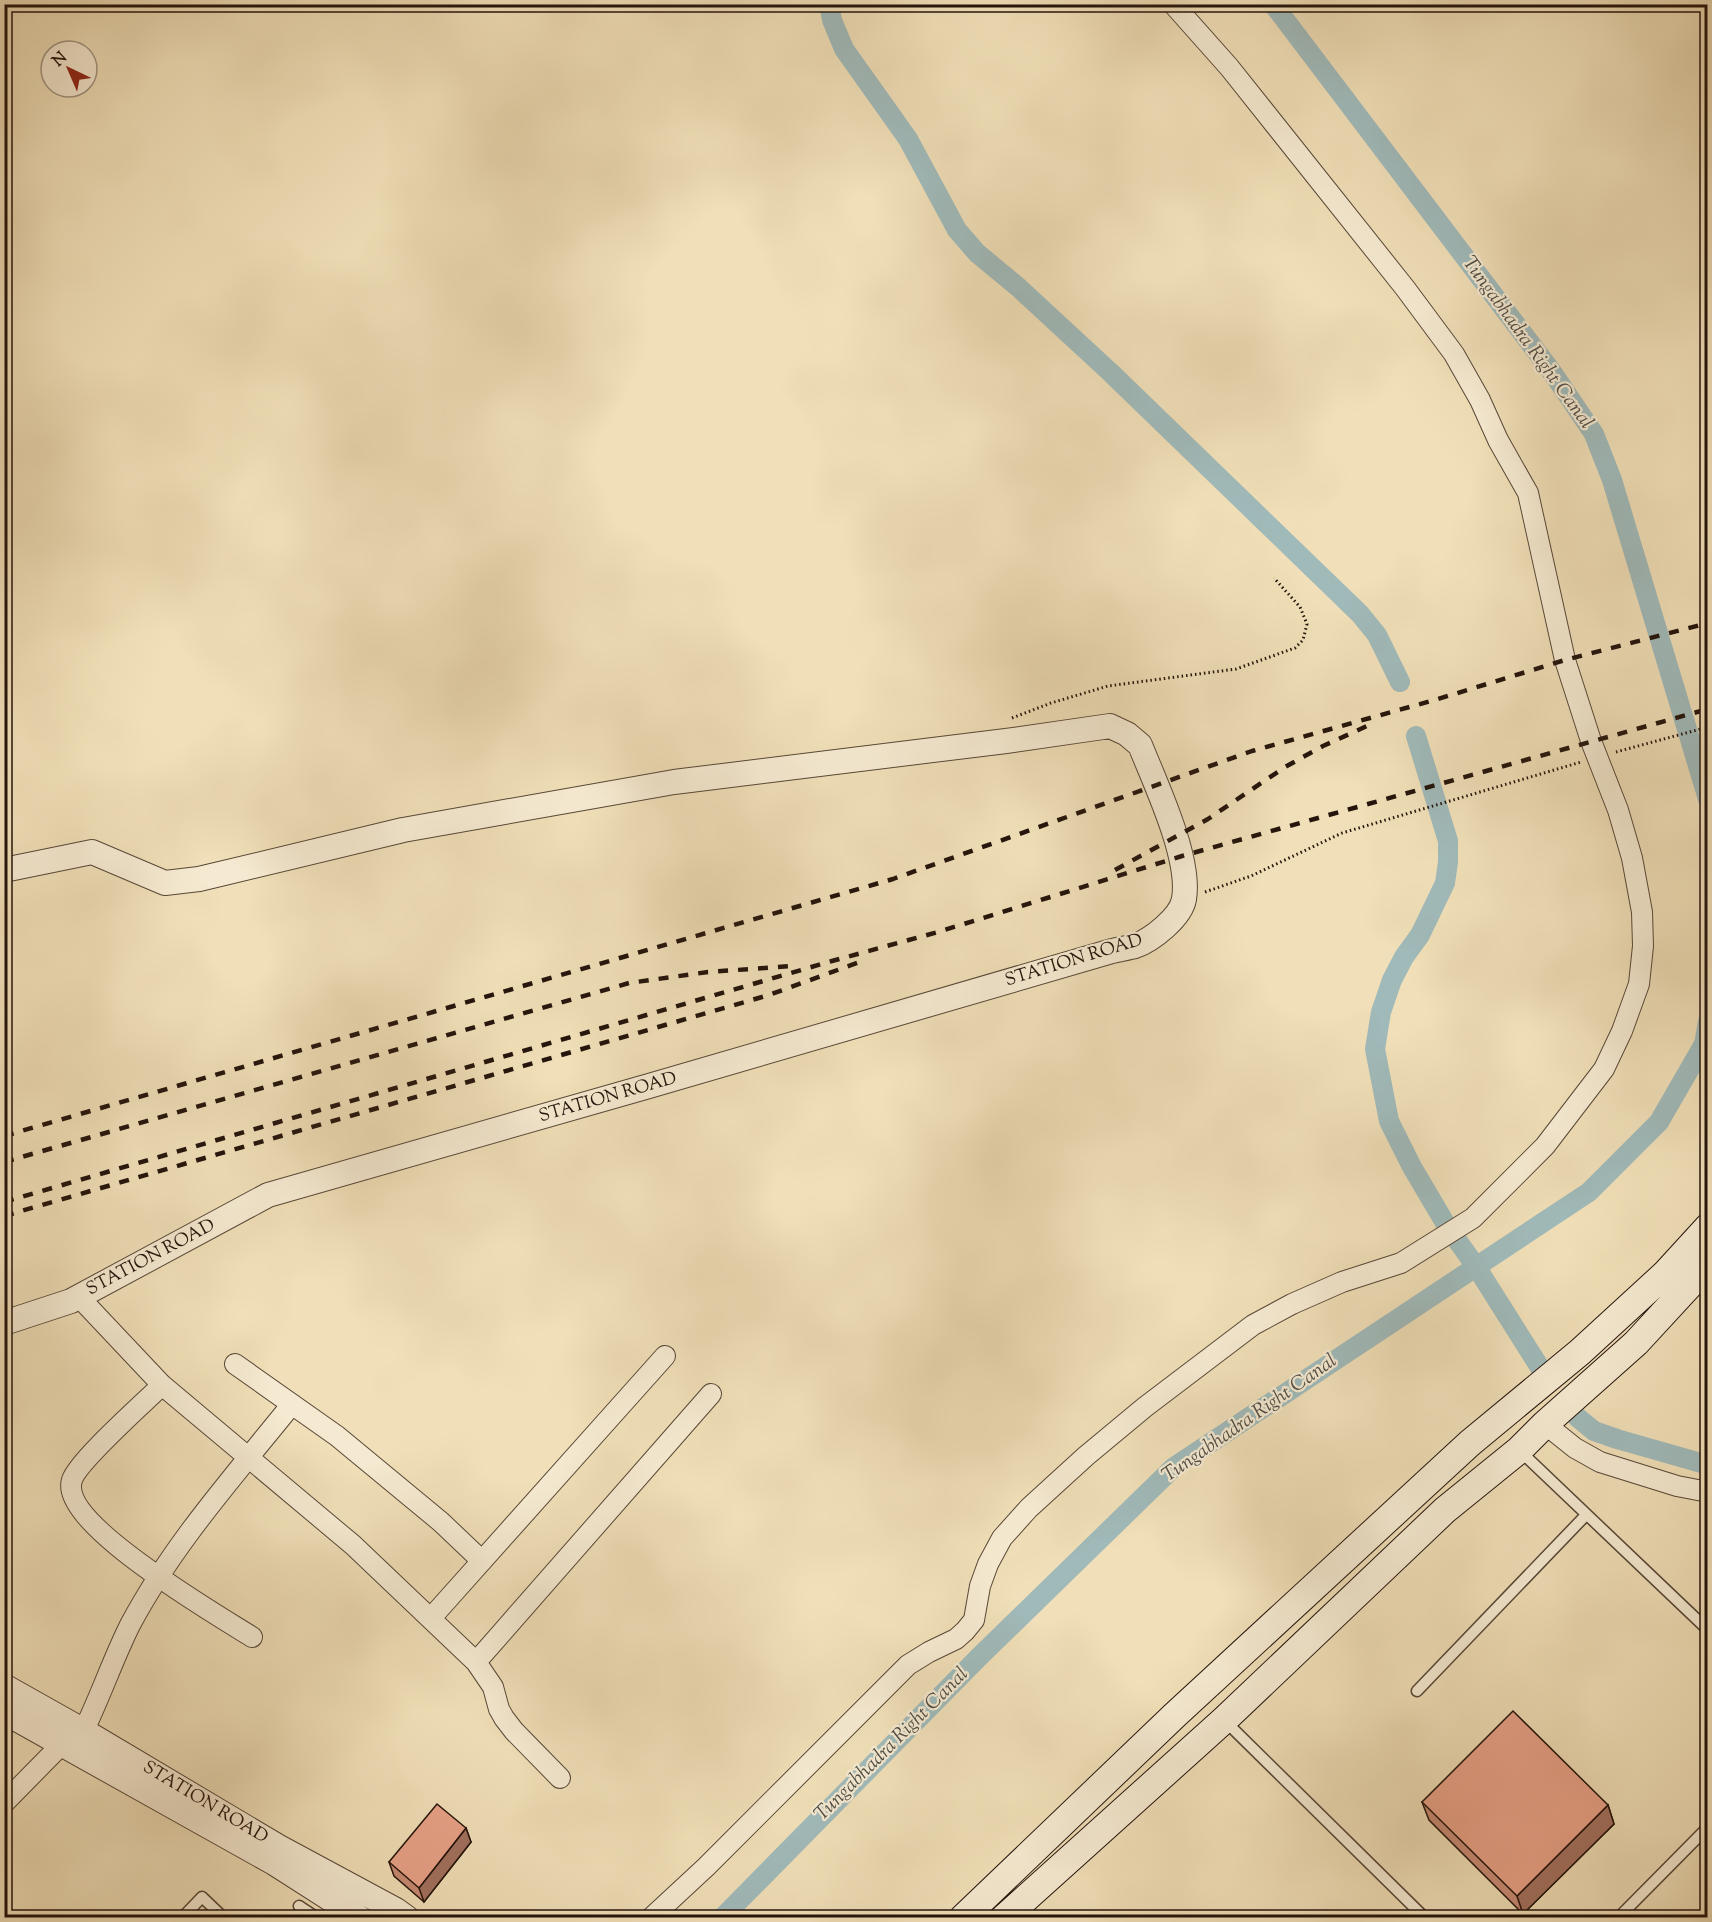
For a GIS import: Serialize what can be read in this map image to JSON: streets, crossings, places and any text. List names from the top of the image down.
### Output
{
  "streets": {
    "street": ["STATION ROAD"]
  },
  "water": ["Tungabhadra Right Canal"],
  "north": "top left"
}
